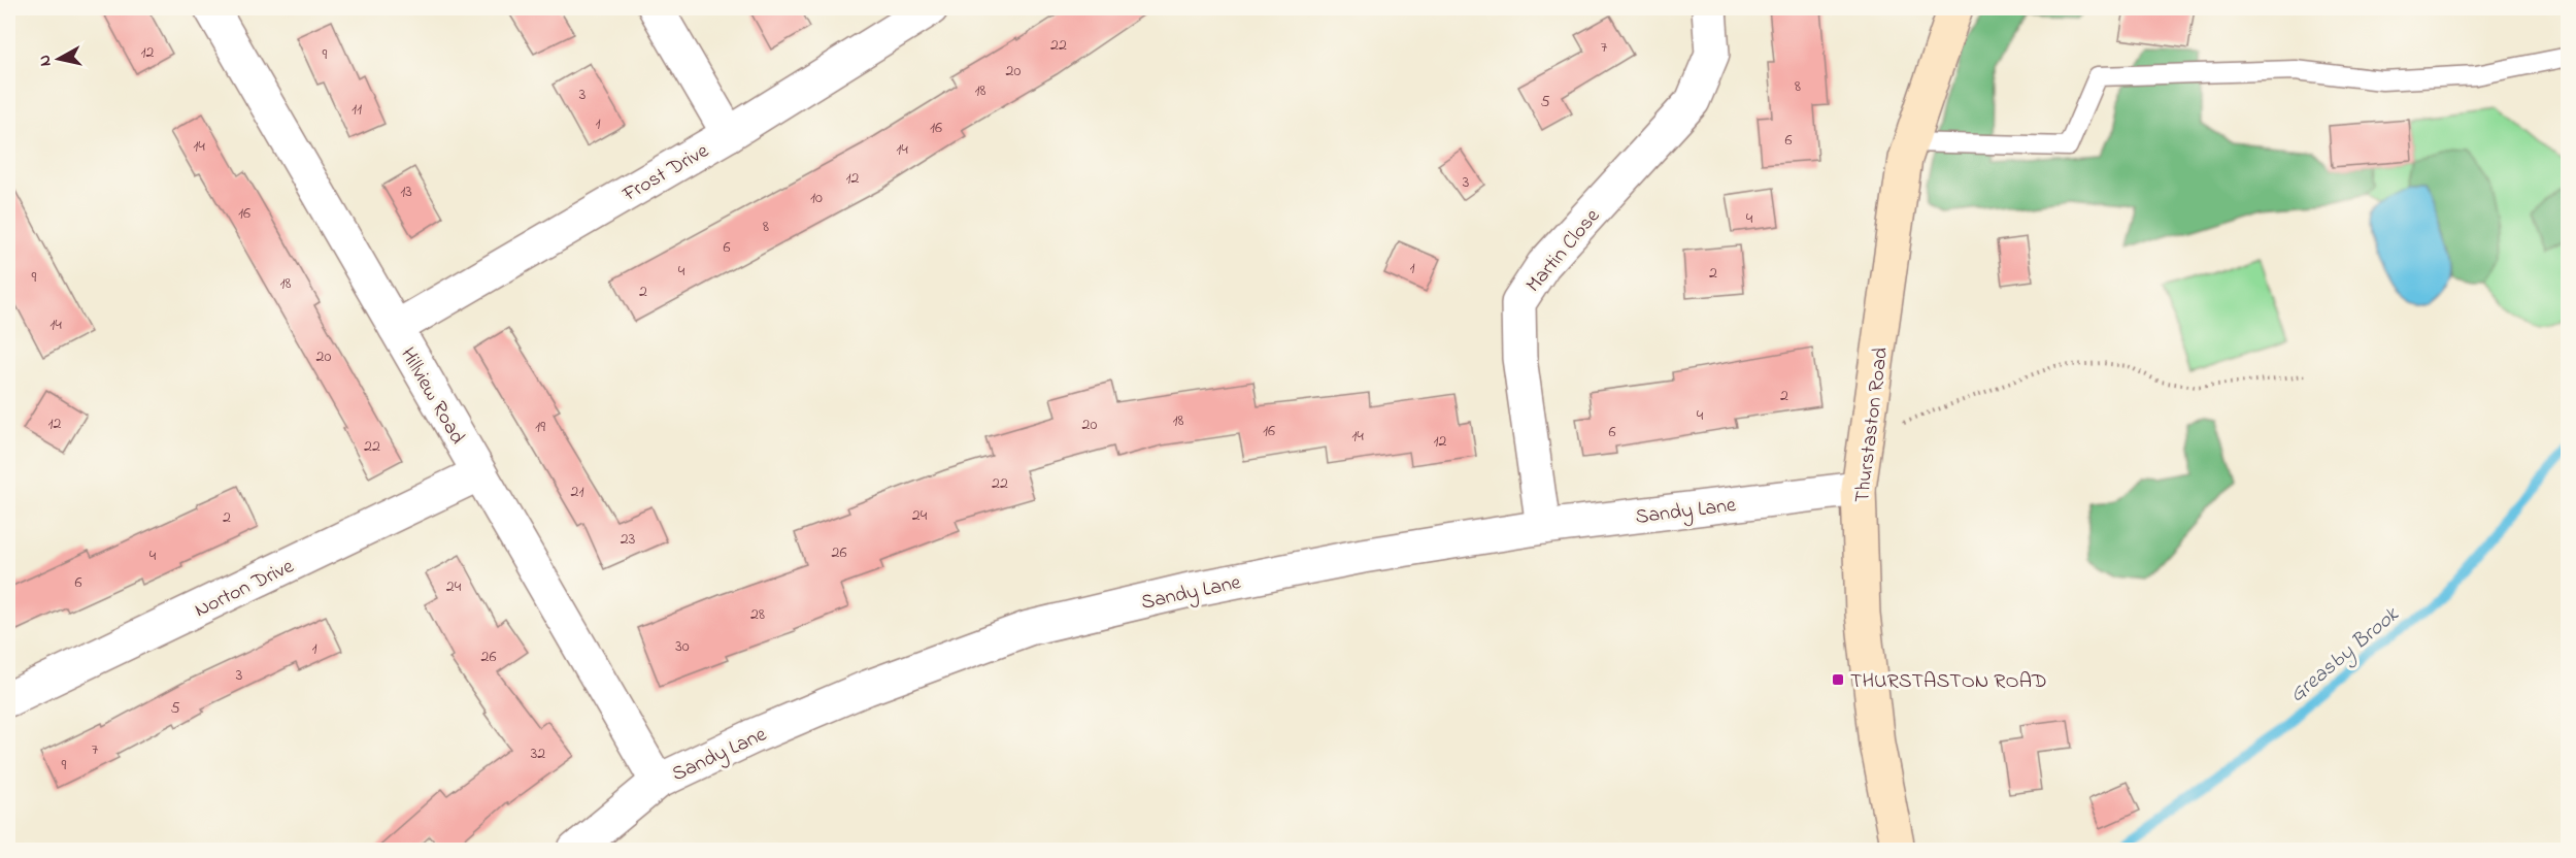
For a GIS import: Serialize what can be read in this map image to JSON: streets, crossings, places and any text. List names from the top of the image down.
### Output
{
  "streets": {
    "street": [
      "Frost Drive",
      "Martin Close",
      "Hillview Road",
      "Thurstaston Road",
      "Sandy Lane",
      "Norton Drive"
    ]
  },
  "crossings": [
    ["Frost Drive", "Hillview Road"],
    ["Martin Close", "Sandy Lane"],
    ["Hillview Road", "Sandy Lane"],
    ["Hillview Road", "Norton Drive"],
    ["Thurstaston Road", "Sandy Lane"]
  ],
  "water": ["Greasby Brook"],
  "places": {
    "transit": ["THURSTASTON ROAD"]
  },
  "house_numbers": [
    "22",
    "7",
    "12",
    "9",
    "20",
    "8",
    "18",
    "3",
    "5",
    "11",
    "1",
    "16",
    "6",
    "14",
    "14",
    "12",
    "3",
    "13",
    "10",
    "16",
    "4",
    "8",
    "6",
    "1",
    "4",
    "2",
    "9",
    "18",
    "2",
    "14",
    "20",
    "2",
    "4",
    "18",
    "12",
    "20",
    "19",
    "16",
    "6",
    "14",
    "12",
    "22",
    "22",
    "21",
    "24",
    "2",
    "23",
    "26",
    "4",
    "6",
    "24",
    "28",
    "30",
    "1",
    "26",
    "3",
    "5",
    "7",
    "32",
    "9"
  ],
  "north": "left"
}
